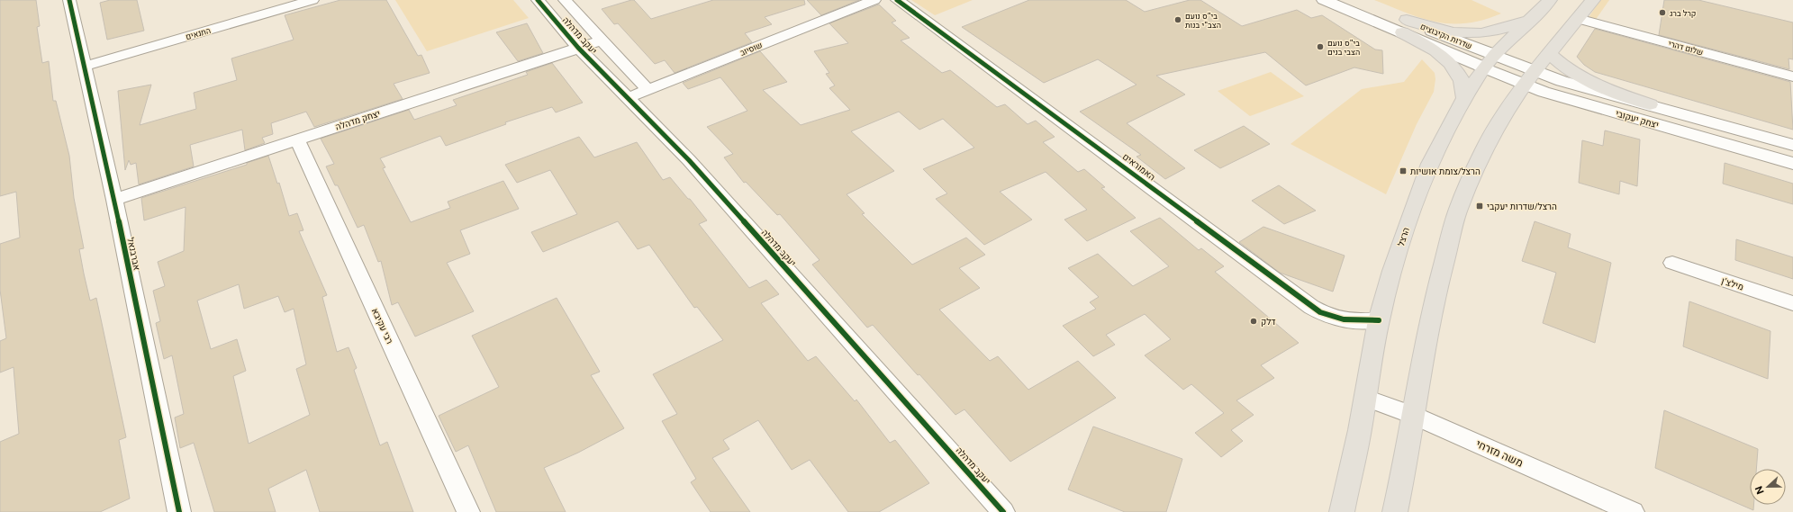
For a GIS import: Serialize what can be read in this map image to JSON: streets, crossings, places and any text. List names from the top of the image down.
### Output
{
  "streets": {
    "main road": ["שדרות הקיבוצים", "יצחק יעקובי", "הרצל"],
    "street": [
      "התנאים",
      "יעקב מדהלה",
      "שלום דהרי",
      "שוסיוב",
      "יצחק מדהלה",
      "האמוראים",
      "אברבנאל",
      "מילצ'ן",
      "רבי עקיבא",
      "משה מזרחי"
    ]
  },
  "crossings": [
    ["התנאים", "אברבנאל"],
    ["יעקב מדהלה", "שוסיוב"],
    ["יעקב מדהלה", "יצחק מדהלה"],
    ["שדרות הקיבוצים", "יצחק יעקובי"],
    ["שדרות הקיבוצים", "הרצל"],
    ["יצחק יעקובי", "הרצל"],
    ["יצחק מדהלה", "אברבנאל"],
    ["יצחק מדהלה", "רבי עקיבא"],
    ["האמוראים", "הרצל"],
    ["הרצל", "משה מזרחי"]
  ],
  "places": {
    "other": [
      "קרל ברג",
      "בי\"ס נועם הצב\"י בנות",
      "בי\"ס נועם הצבי בנים",
      "דלק"
    ],
    "transit": ["הרצל/צומת אושיות", "הרצל/שדרות יעקבי"]
  },
  "north": "left"
}
